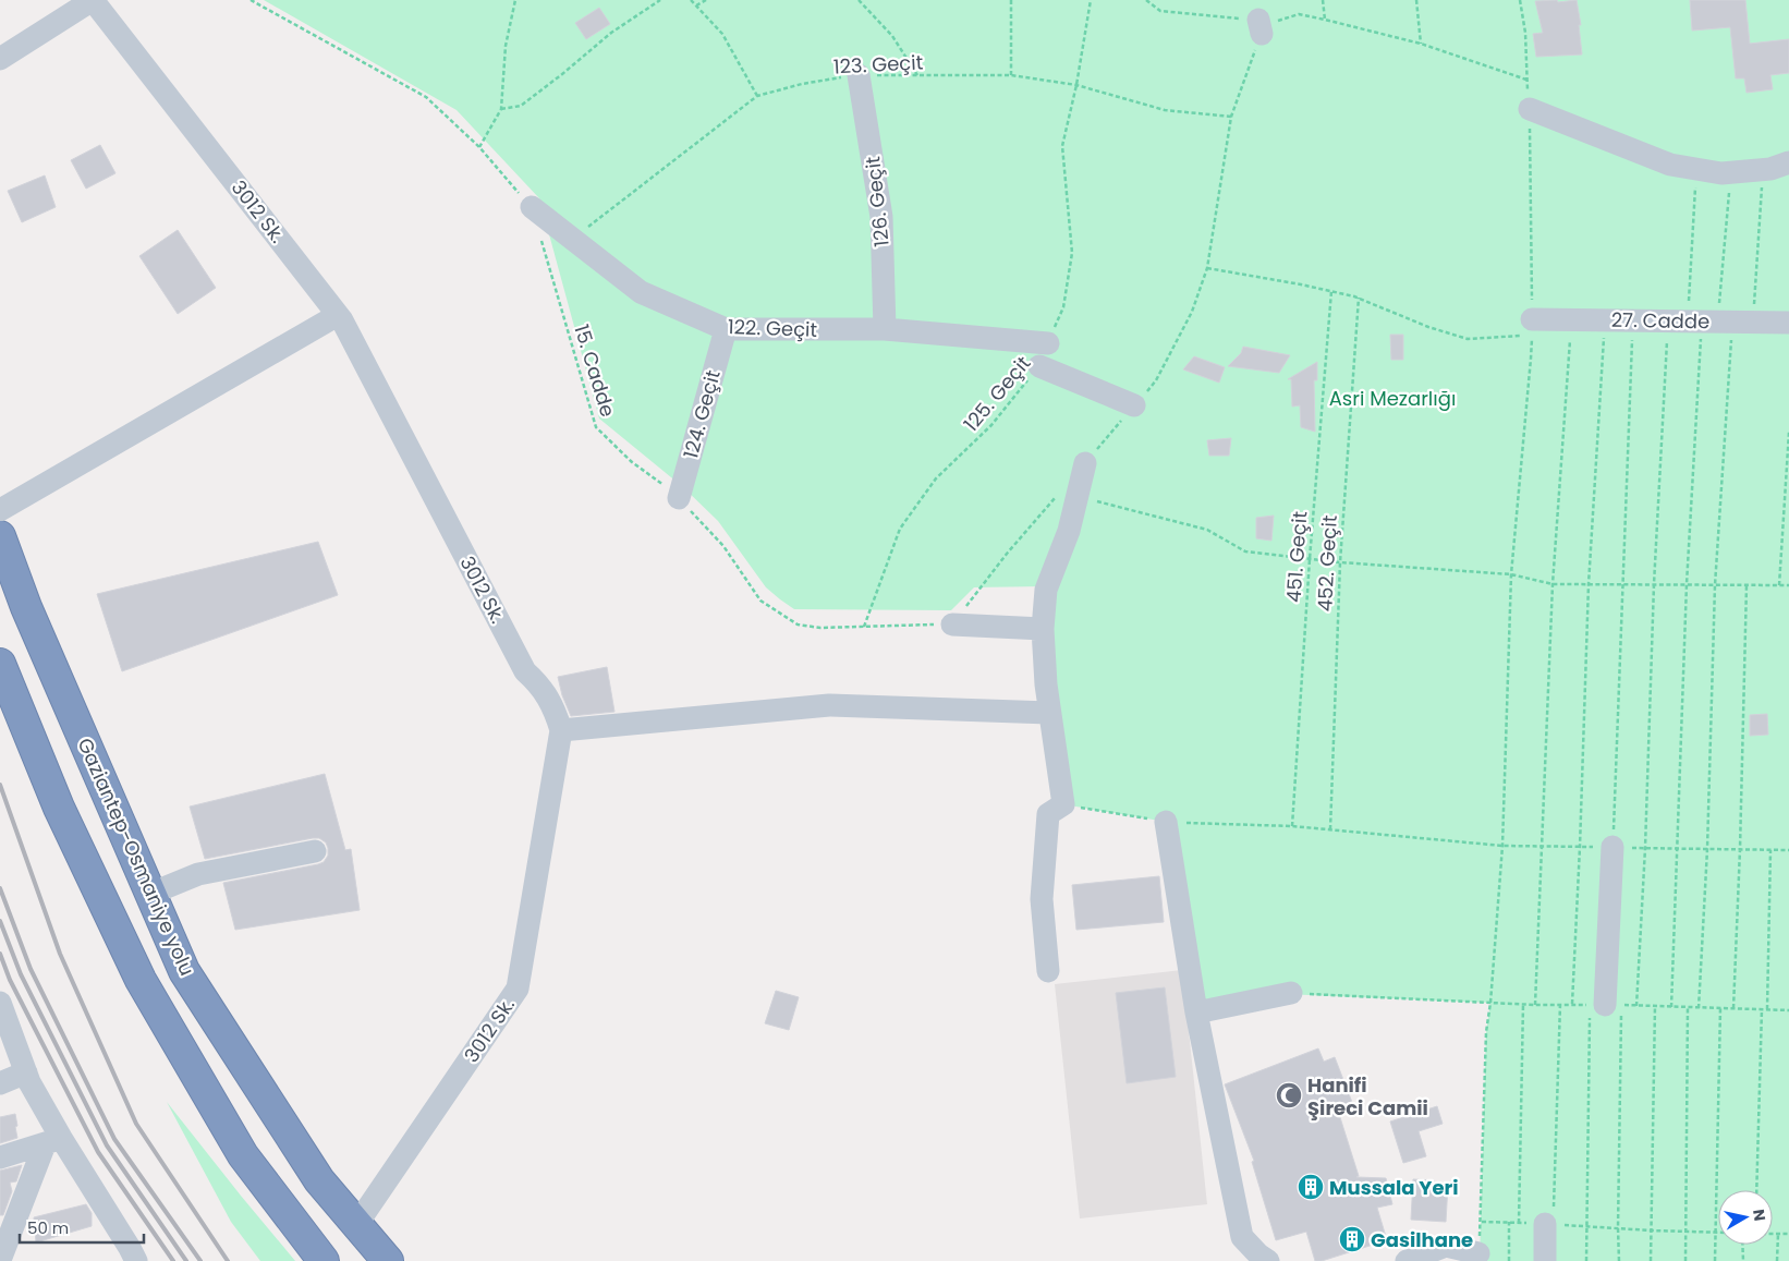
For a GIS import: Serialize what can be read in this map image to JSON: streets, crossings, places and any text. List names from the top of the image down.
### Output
{
  "streets": {
    "highway": ["Gaziantep-Osmaniye yolu"],
    "street": [
      "126. Geçit",
      "3012 Sk.",
      "27. Cadde",
      "122. Geçit",
      "124. Geçit"
    ],
    "path": [
      "123. Geçit",
      "15. Cadde",
      "125. Geçit",
      "451. Geçit",
      "452. Geçit"
    ]
  },
  "crossings": [
    ["123. Geçit", "126. Geçit"],
    ["123. Geçit", "122. Geçit"],
    ["123. Geçit", "125. Geçit"],
    ["126. Geçit", "122. Geçit"],
    ["3012 Sk.", "Gaziantep-Osmaniye yolu"],
    ["122. Geçit", "15. Cadde"],
    ["122. Geçit", "125. Geçit"],
    ["122. Geçit", "124. Geçit"],
    ["15. Cadde", "125. Geçit"],
    ["15. Cadde", "124. Geçit"]
  ],
  "parks": ["Asri Mezarlığı"],
  "places": {
    "mosque": ["Hanifi Şireci Camii"],
    "building": ["Mussala Yeri", "Gasilhane"]
  },
  "scale_bar": "50 m",
  "north": "right"
}
